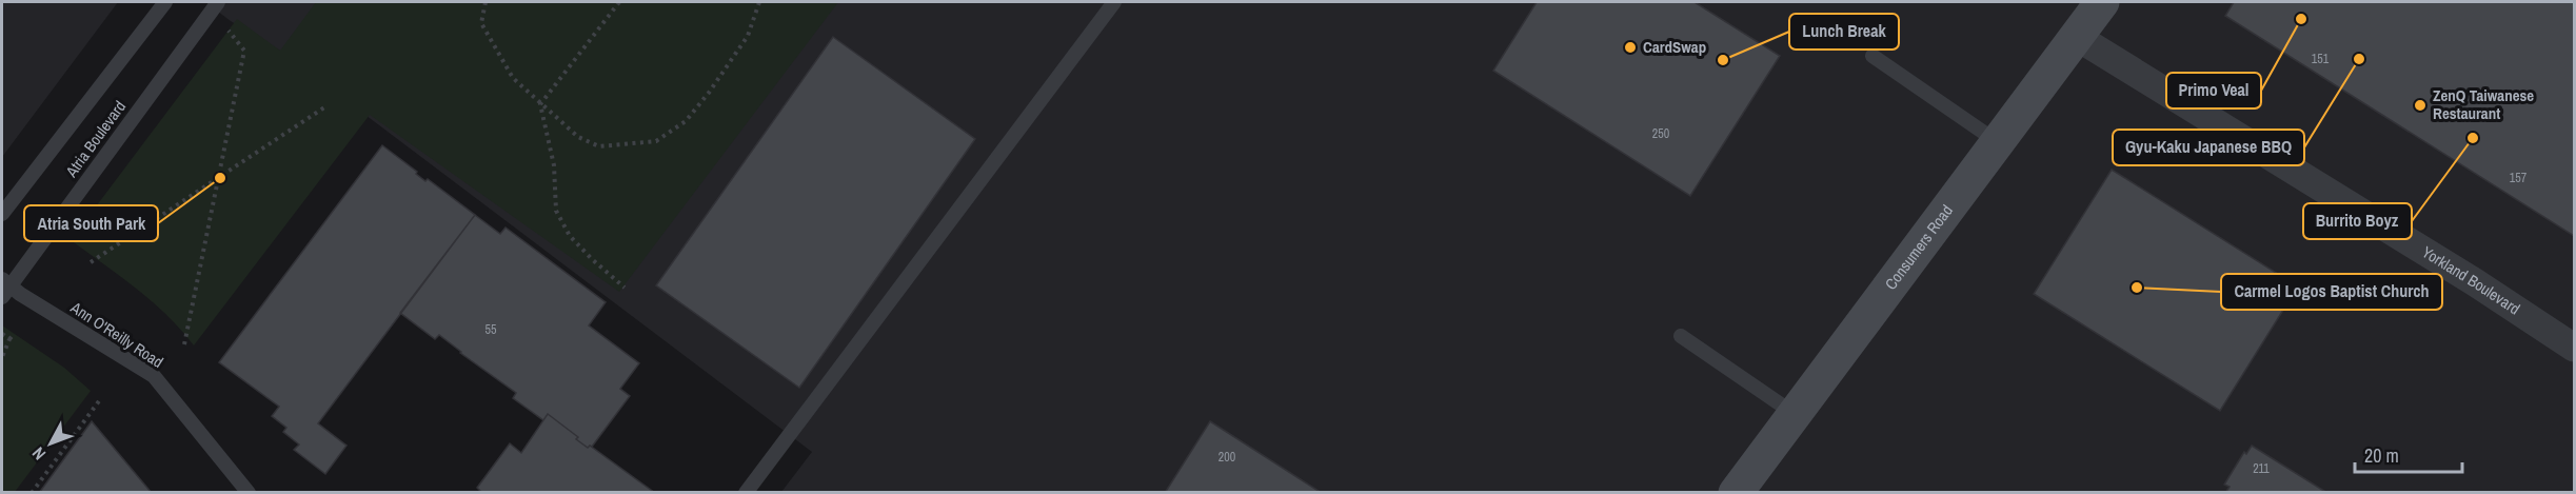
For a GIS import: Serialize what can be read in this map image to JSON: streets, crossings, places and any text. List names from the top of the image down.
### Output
{
  "streets": {
    "street": ["Consumers Road", "Yorkland Boulevard"],
    "lane": ["Atria Boulevard", "Ann O'Reilly Road"]
  },
  "crossings": [
    ["Atria Boulevard", "Ann O'Reilly Road"],
    ["Consumers Road", "Yorkland Boulevard"]
  ],
  "places": [
    "Primo Veal",
    "CardSwap",
    "Gyu-Kaku Japanese BBQ",
    "Lunch Break",
    "ZenQ Taiwanese Restaurant",
    "Burrito Boyz",
    "Atria South Park",
    "Carmel Logos Baptist Church"
  ],
  "house_numbers": [
    "151",
    "250",
    "157",
    "55",
    "200",
    "211"
  ],
  "scale_bar": "20 m",
  "north": "bottom left"
}
